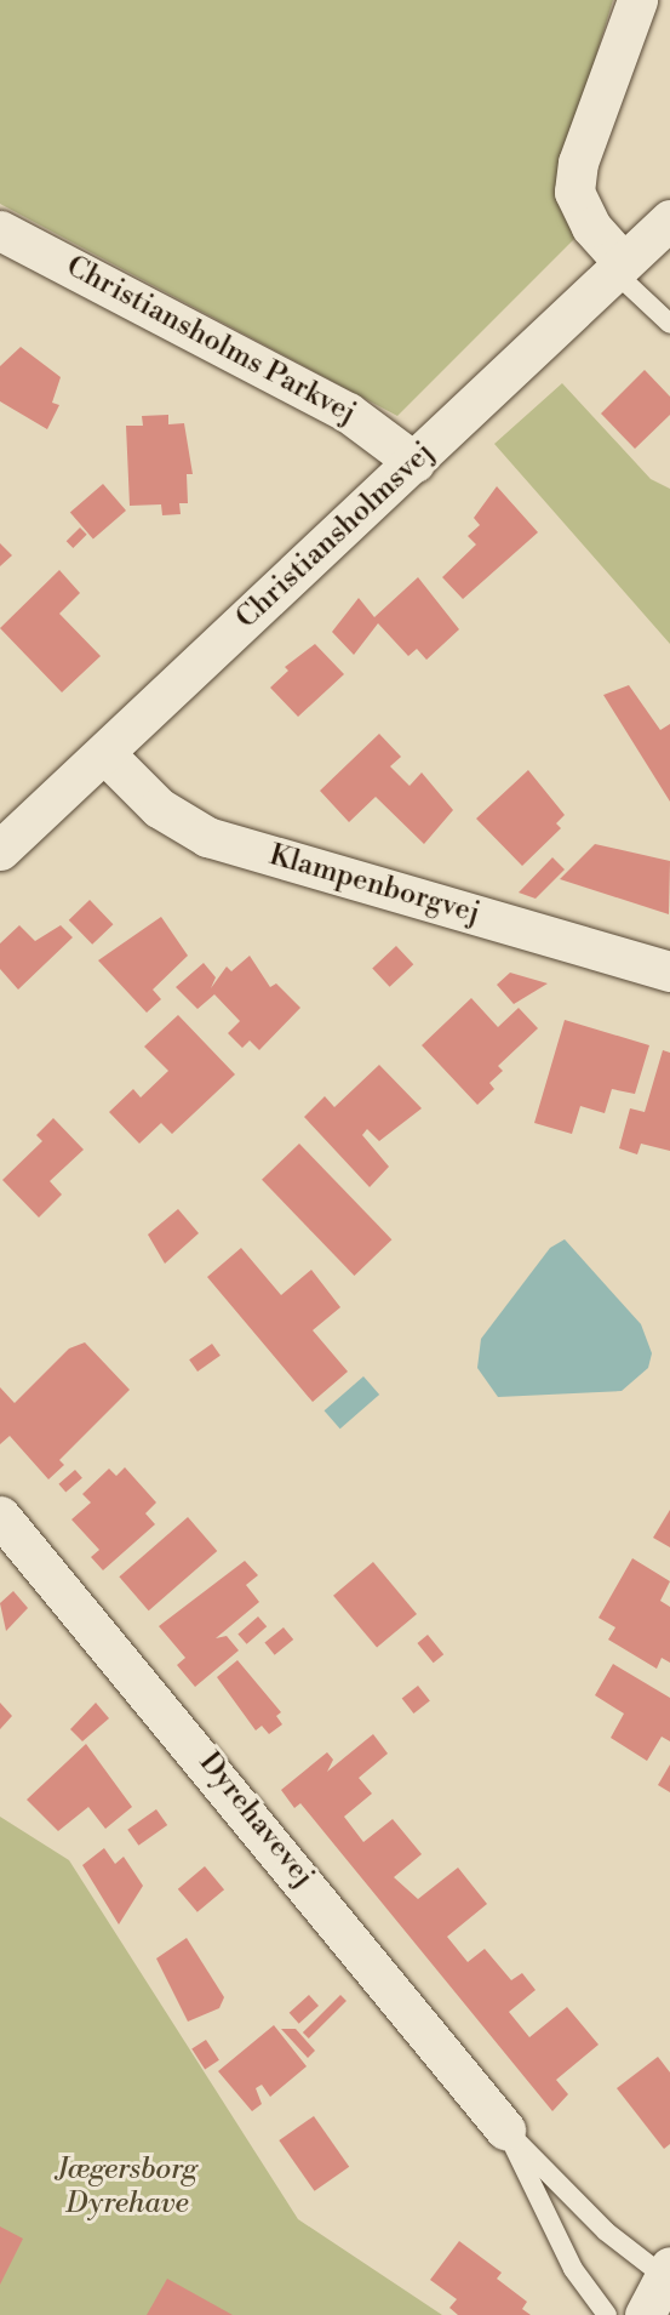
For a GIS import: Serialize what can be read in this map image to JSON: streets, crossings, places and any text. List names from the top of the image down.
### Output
{
  "streets": {
    "street": [
      "Christiansholms Parkvej",
      "Christiansholmsvej",
      "Klampenborgvej",
      "Dyrehavevej"
    ]
  },
  "crossings": [
    ["Christiansholms Parkvej", "Christiansholmsvej"],
    ["Christiansholmsvej", "Klampenborgvej"]
  ],
  "parks": ["Jægersborg Dyrehave"]
}
